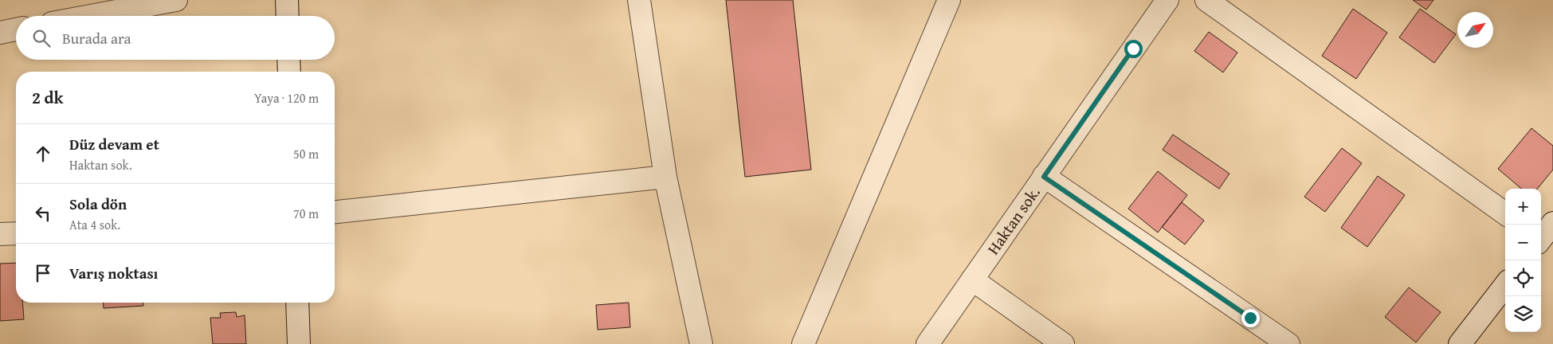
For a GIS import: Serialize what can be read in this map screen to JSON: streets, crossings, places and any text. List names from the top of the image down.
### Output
{
  "streets": {
    "street": ["Haktan sok."]
  },
  "north": "top right",
  "page": {
    "search": "Burada ara",
    "heading": ["2 dk", "Yaya · 120 m"],
    "list": [
      ["Düz devam et", "Haktan sok.", "50 m"],
      ["Sola dön", "Ata 4 sok.", "70 m"],
      "Varış noktası"
    ],
    "map_buttons": ["+", "−"]
  }
}
